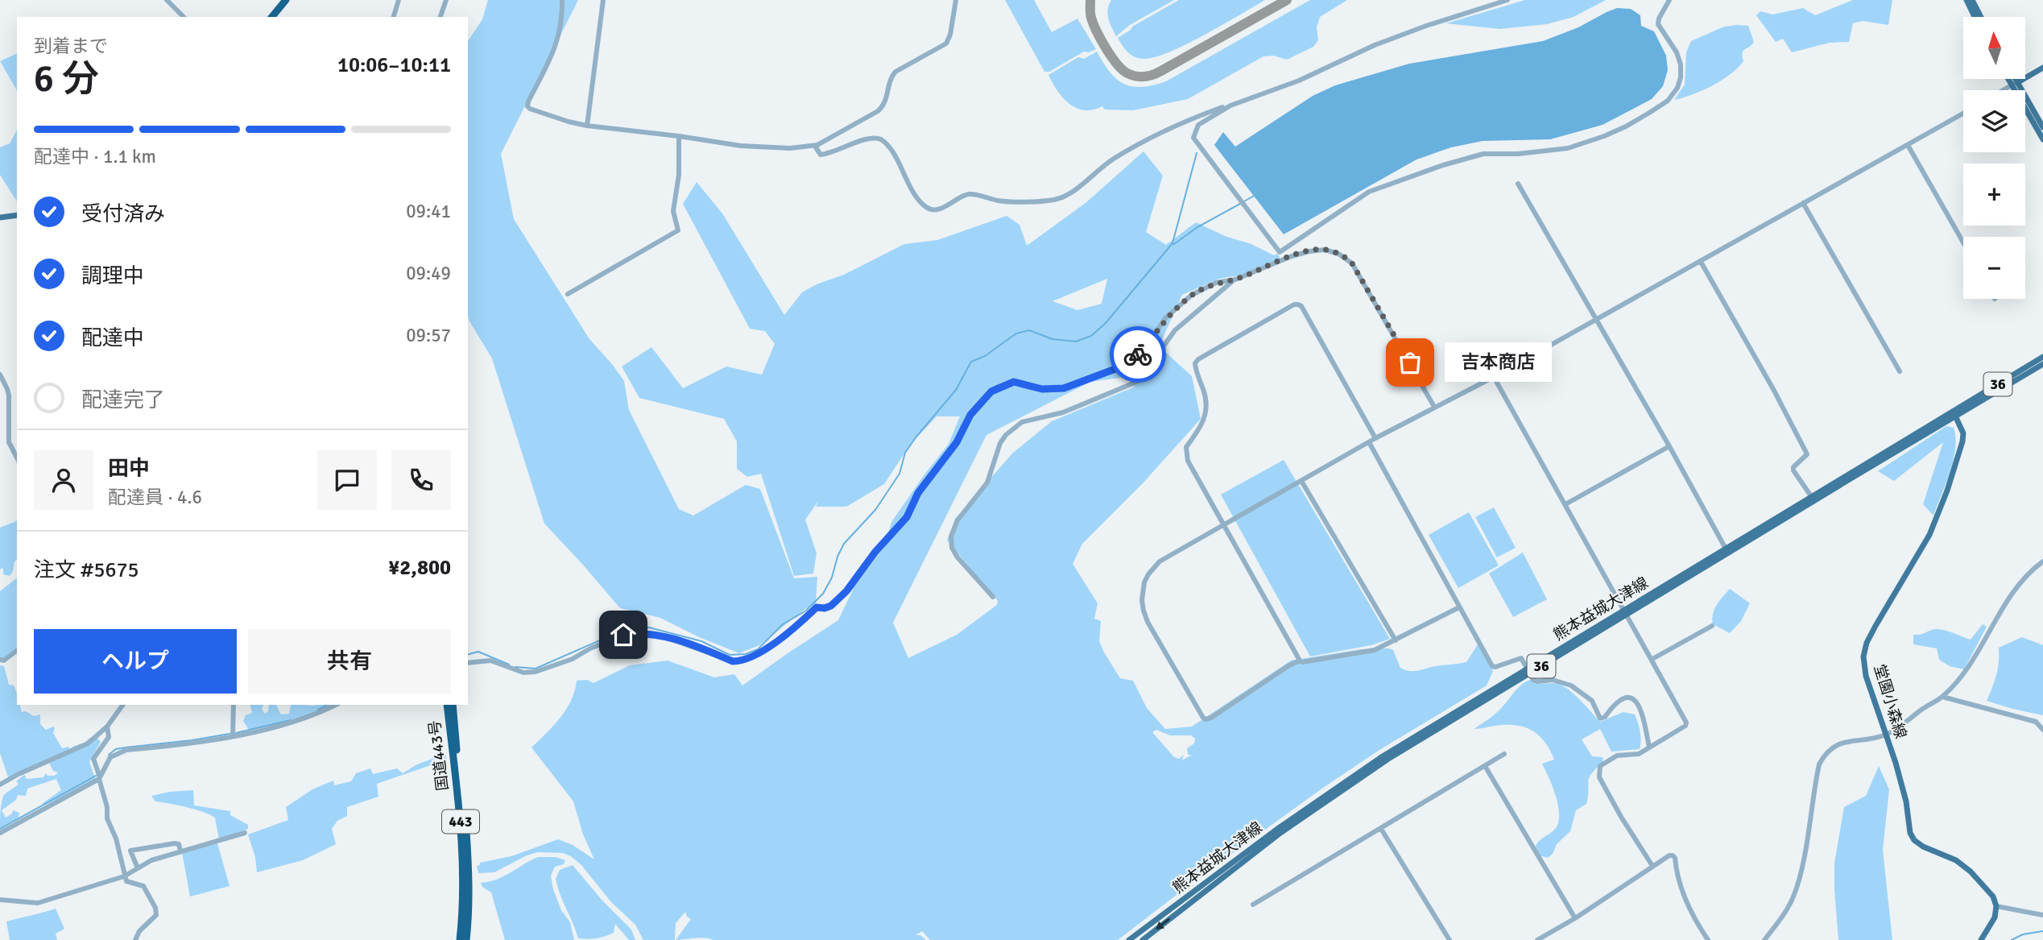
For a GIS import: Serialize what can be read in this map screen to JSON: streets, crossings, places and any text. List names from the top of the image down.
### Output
{
  "streets": {
    "highway": ["国道443号", "443"],
    "main road": ["36", "熊本益城大津線", "堂園小森線"]
  },
  "crossings": [
    ["熊本益城大津線", "堂園小森線"]
  ],
  "places": ["吉本商店"],
  "north": "top",
  "page": {
    "map_buttons": ["+", "−"],
    "heading": ["6 分", "到着まで", "10:06–10:11"],
    "panel": [
      "田中",
      "配達員 · 4.6",
      "注文 #5675",
      "¥2,800"
    ],
    "bar": "配達中 · 1.1 km",
    "list": [
      ["受付済み", "09:41"],
      ["調理中", "09:49"],
      ["配達中", "09:57"],
      "配達完了"
    ],
    "bubble": "吉本商店",
    "buttons": ["ヘルプ", "共有"]
  }
}
